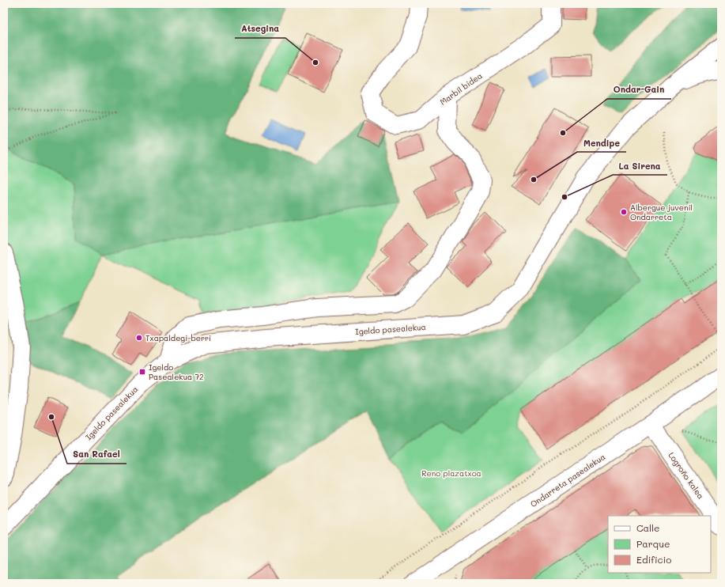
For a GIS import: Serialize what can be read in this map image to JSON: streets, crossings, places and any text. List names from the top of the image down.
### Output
{
  "streets": {
    "street": [
      "Marbil bidea",
      "Igeldo pasealekua",
      "Logroño kalea",
      "Ondarreta pasealekua"
    ]
  },
  "crossings": [
    ["Logroño kalea", "Ondarreta pasealekua"]
  ],
  "parks": ["Reno plazatxoa"],
  "places": {
    "other": [
      "Atsegina",
      "Ondar-Gain",
      "Mendipe",
      "La Sirena",
      "Albergue juvenil Ondarreta",
      "Txapaldegi-berri",
      "San Rafael"
    ],
    "transit": ["Igeldo Pasealekua 72"]
  },
  "legend": ["Calle", "Parque", "Edificio"]
}
